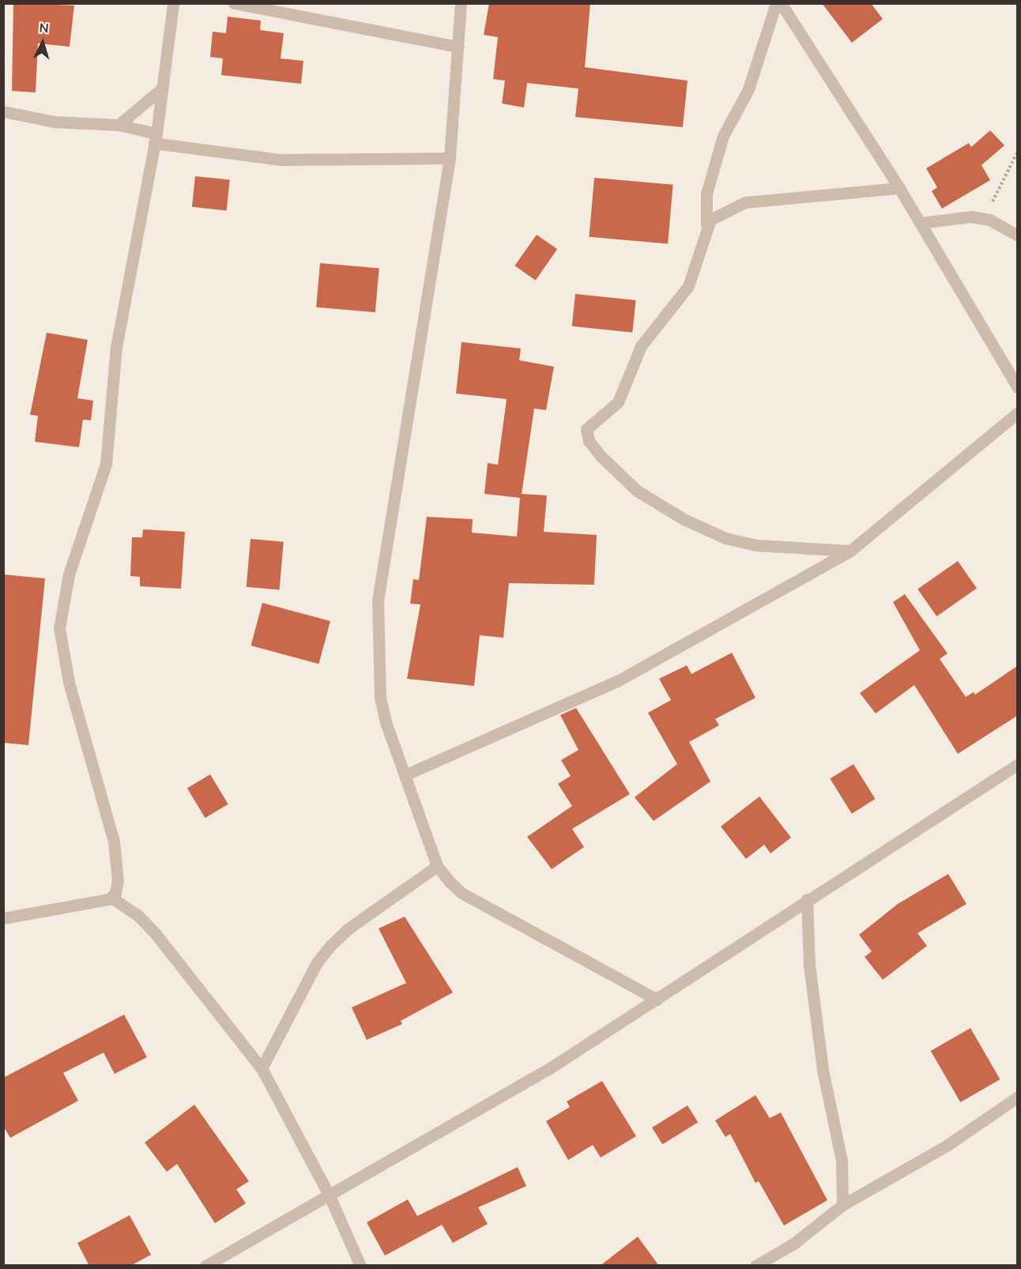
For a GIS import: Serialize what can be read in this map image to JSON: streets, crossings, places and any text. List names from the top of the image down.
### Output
{
  "north": "top"
}
